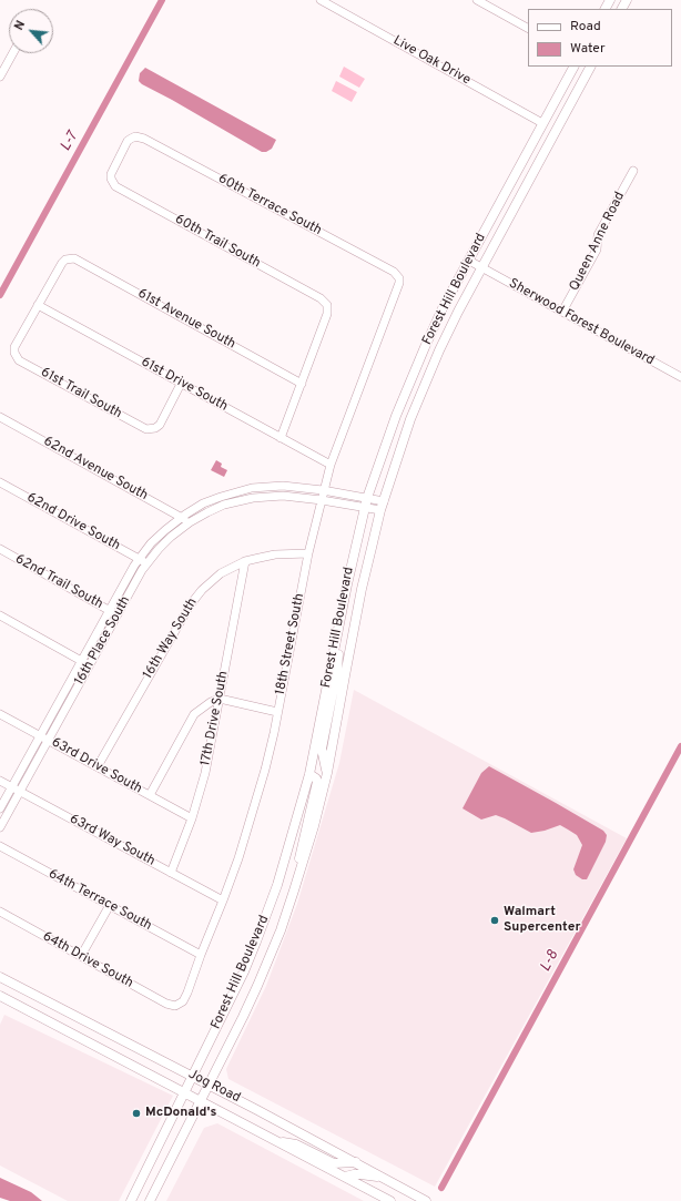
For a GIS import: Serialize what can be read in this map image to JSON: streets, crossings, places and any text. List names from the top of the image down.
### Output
{
  "streets": {
    "main road": ["Forest Hill Boulevard", "Jog Road"],
    "street": [
      "Live Oak Drive",
      "60th Terrace South",
      "60th Trail South",
      "Queen Anne Road",
      "61st Avenue South",
      "Sherwood Forest Boulevard",
      "61st Drive South",
      "61st Trail South",
      "62nd Avenue South",
      "62nd Drive South",
      "62nd Trail South",
      "16th Way South",
      "16th Place South",
      "18th Street South",
      "17th Drive South",
      "63rd Drive South",
      "63rd Way South",
      "64th Terrace South",
      "64th Drive South"
    ]
  },
  "crossings": [
    ["Live Oak Drive", "Forest Hill Boulevard"],
    ["60th Terrace South", "60th Trail South"],
    ["60th Terrace South", "18th Street South"],
    ["60th Trail South", "61st Avenue South"],
    ["Queen Anne Road", "Sherwood Forest Boulevard"],
    ["Forest Hill Boulevard", "Sherwood Forest Boulevard"],
    ["Forest Hill Boulevard", "16th Place South"],
    ["Forest Hill Boulevard", "Jog Road"],
    ["61st Avenue South", "61st Drive South"],
    ["61st Avenue South", "61st Trail South"],
    ["61st Drive South", "61st Trail South"],
    ["61st Drive South", "18th Street South"],
    ["62nd Avenue South", "16th Place South"],
    ["62nd Drive South", "16th Place South"],
    ["62nd Trail South", "16th Place South"],
    ["16th Way South", "18th Street South"],
    ["16th Way South", "17th Drive South"],
    ["16th Way South", "63rd Drive South"],
    ["16th Place South", "18th Street South"],
    ["16th Place South", "63rd Drive South"],
    ["16th Place South", "63rd Way South"],
    ["18th Street South", "63rd Way South"],
    ["18th Street South", "64th Terrace South"],
    ["18th Street South", "64th Drive South"],
    ["17th Drive South", "63rd Drive South"],
    ["17th Drive South", "63rd Way South"]
  ],
  "water": ["L-7", "L-8"],
  "places": ["Walmart Supercenter", "McDonald's"],
  "legend": ["Road", "Water"],
  "north": "top left"
}
